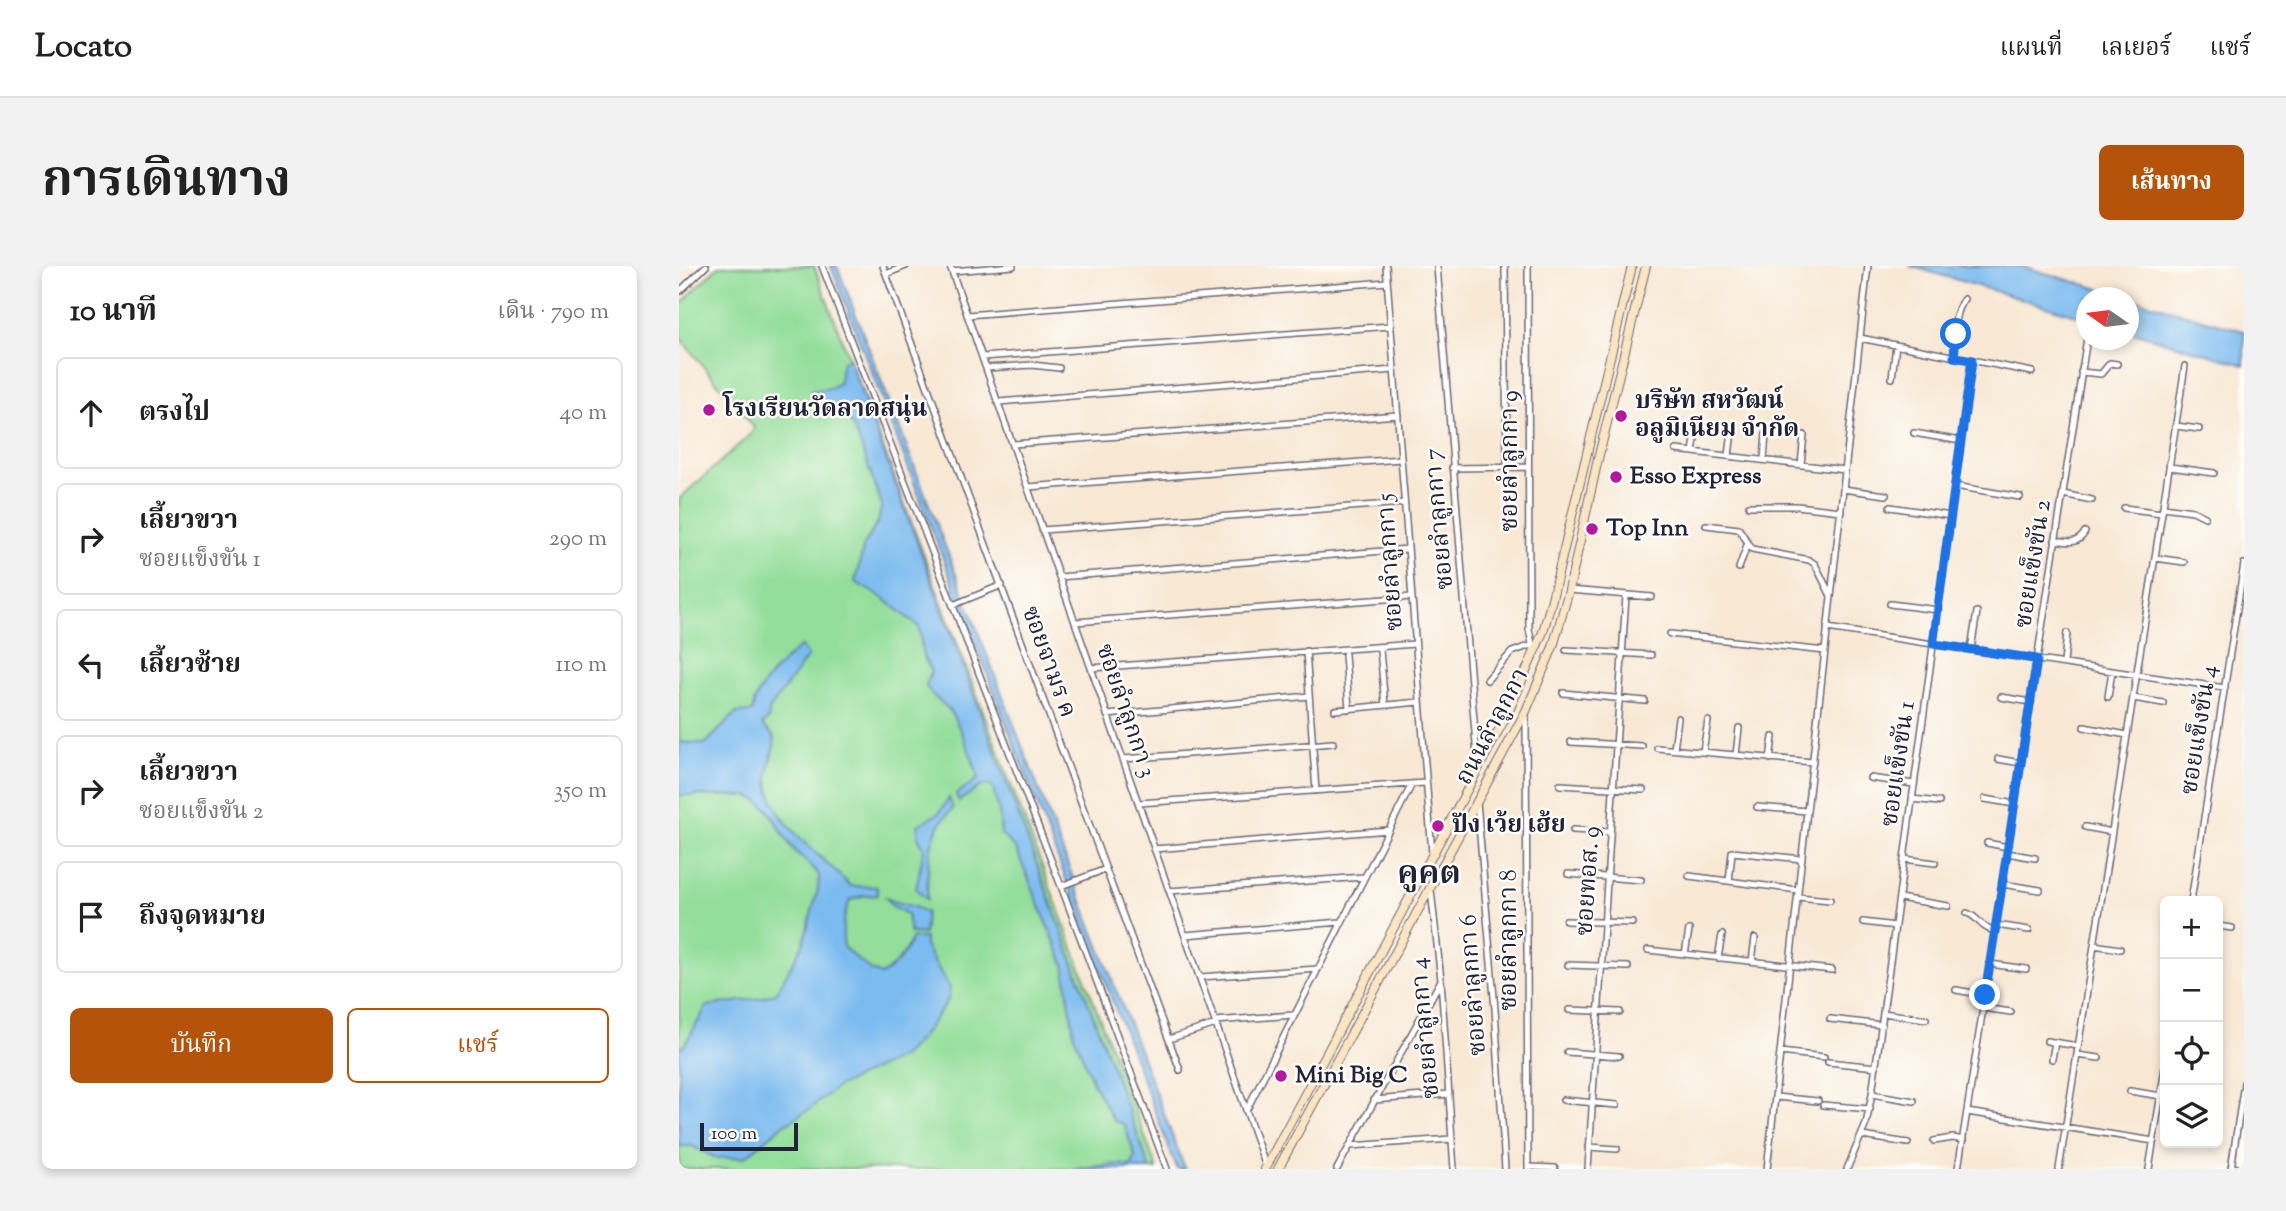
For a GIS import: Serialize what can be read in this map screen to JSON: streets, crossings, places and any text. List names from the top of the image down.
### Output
{
  "streets": {
    "main road": ["ถนนลำลูกกา"],
    "street": [
      "ซอยลำลูกกา 9",
      "ซอยลำลูกกา 7",
      "ซอยลำลูกกา 5",
      "ซอยแข็งขัน 2",
      "ซอยจามร ค",
      "ซอยลำลูกกา 3",
      "ซอยแข็งขัน 4",
      "ซอยแข็งขัน 1",
      "ซอยทอส. 9",
      "ซอยลำลูกกา 8",
      "ซอยลำลูกกา 6",
      "ซอยลำลูกกา 4"
    ]
  },
  "crossings": [
    ["ซอยลำลูกกา 9", "ถนนลำลูกกา"],
    ["ซอยลำลูกกา 7", "ถนนลำลูกกา"],
    ["ซอยลำลูกกา 5", "ถนนลำลูกกา"],
    ["ซอยลำลูกกา 3", "ถนนลำลูกกา"],
    ["ถนนลำลูกกา", "ซอยลำลูกกา 8"],
    ["ถนนลำลูกกา", "ซอยลำลูกกา 6"],
    ["ถนนลำลูกกา", "ซอยลำลูกกา 4"]
  ],
  "districts": ["คูคต"],
  "places": [
    "โรงเรียนวัดลาดสนุ่น",
    "บริษัท สหวัฒน์ อลูมิเนียม จำกัด",
    "Esso Express",
    "Top Inn",
    "ปัง เว้ย เฮ้ย",
    "Mini Big C"
  ],
  "scale_bar": "100 m",
  "north": "left",
  "page": {
    "header": "Locato",
    "nav": ["แผนที่", "เลเยอร์", "แชร์"],
    "title": "การเดินทาง",
    "buttons": [
      "เส้นทาง",
      ["บันทึก", "แชร์"]
    ],
    "heading": ["10 นาที", "เดิน · 790 m"],
    "list": [
      ["ตรงไป", "40 m"],
      ["เลี้ยวขวา", "ซอยแข็งขัน 1", "290 m"],
      ["เลี้ยวซ้าย", "110 m"],
      ["เลี้ยวขวา", "ซอยแข็งขัน 2", "350 m"],
      "ถึงจุดหมาย"
    ],
    "map_buttons": ["+", "−"],
    "scale": "100 m"
  }
}
